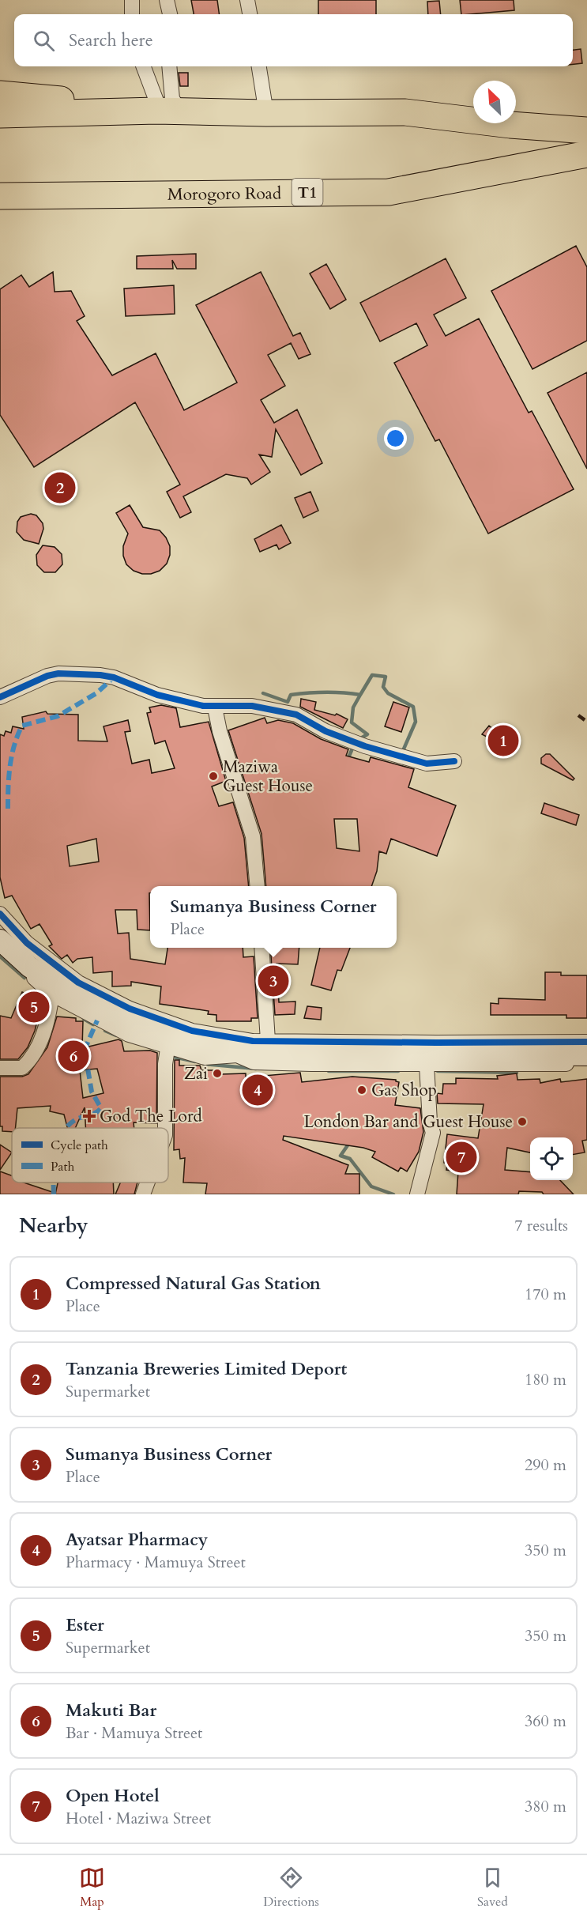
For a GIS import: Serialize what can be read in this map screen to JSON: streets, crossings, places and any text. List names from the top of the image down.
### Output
{
  "streets": {
    "highway": ["T1", "Morogoro Road"]
  },
  "places": {
    "other": [
      "Maziwa Guest House",
      "Zai",
      "Gas Shop",
      "London Bar and Guest House"
    ],
    "health": ["God The Lord"]
  },
  "legend": ["Cycle path", "Path"],
  "north": "top left",
  "page": {
    "search": "Search here",
    "pins": [
      "2",
      "1",
      "3",
      "5",
      "6",
      "4",
      "7"
    ],
    "popup": ["Sumanya Business Corner", "Place"],
    "heading": ["Nearby", "7 results"],
    "list": [
      {
        "mark": "1",
        "name": "Compressed Natural Gas Station",
        "note": "Place",
        "value": "170 m"
      },
      {
        "mark": "2",
        "name": "Tanzania Breweries Limited Deport",
        "note": "Supermarket",
        "value": "180 m"
      },
      {
        "mark": "3",
        "name": "Sumanya Business Corner",
        "note": "Place",
        "value": "290 m"
      },
      {
        "mark": "4",
        "name": "Ayatsar Pharmacy",
        "note": "Pharmacy · Mamuya Street",
        "value": "350 m"
      },
      {
        "mark": "5",
        "name": "Ester",
        "note": "Supermarket",
        "value": "350 m"
      },
      {
        "mark": "6",
        "name": "Makuti Bar",
        "note": "Bar · Mamuya Street",
        "value": "360 m"
      },
      {
        "mark": "7",
        "name": "Open Hotel",
        "note": "Hotel · Maziwa Street",
        "value": "380 m"
      }
    ],
    "nav": ["Map", "Directions", "Saved"]
  }
}
